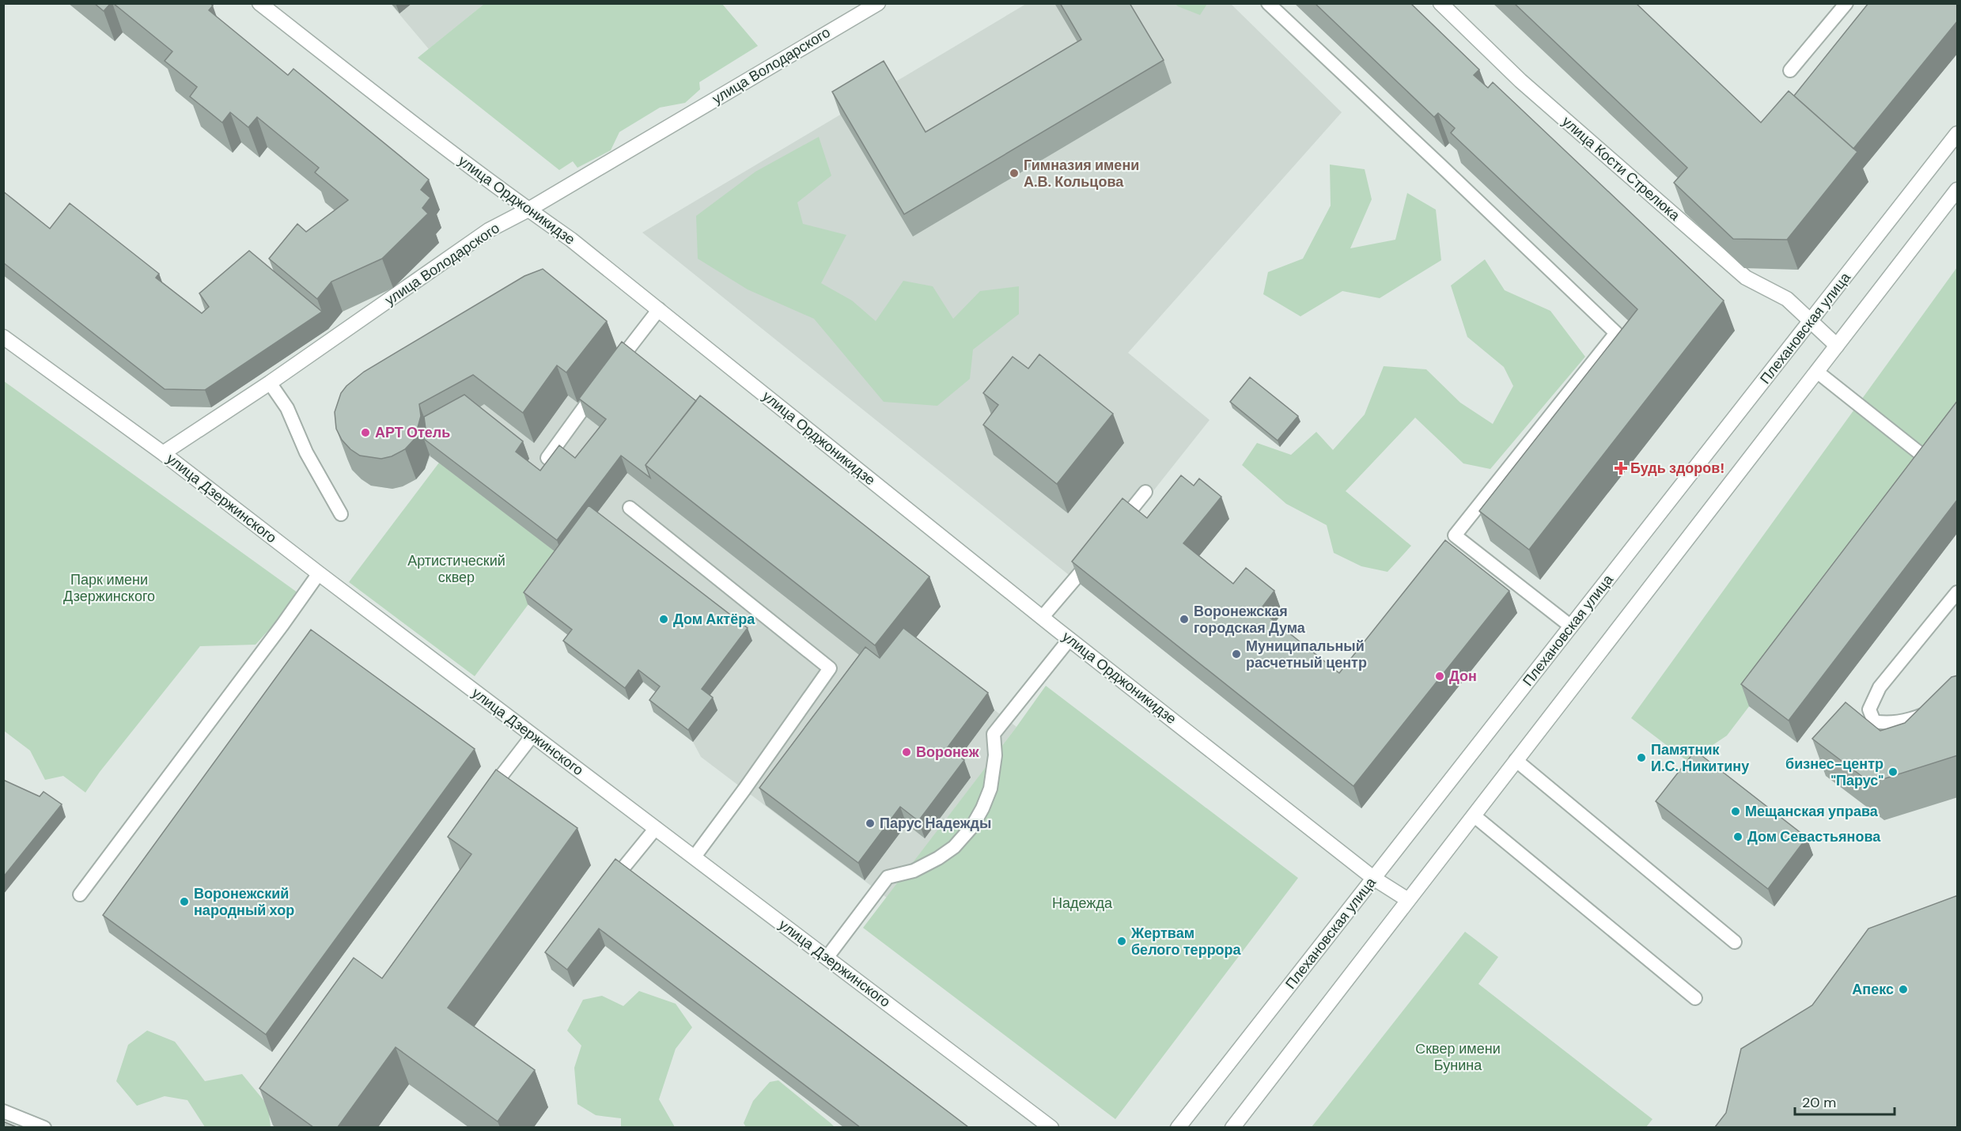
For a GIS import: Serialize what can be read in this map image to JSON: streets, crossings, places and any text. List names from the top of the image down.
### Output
{
  "streets": {
    "street": [
      "улица Володарского",
      "улица Кости Стрелюка",
      "улица Орджоникидзе",
      "Плехановская улица",
      "улица Дзержинского"
    ]
  },
  "crossings": [
    ["улица Володарского", "улица Орджоникидзе"],
    ["улица Володарского", "улица Дзержинского"],
    ["улица Кости Стрелюка", "Плехановская улица"],
    ["улица Орджоникидзе", "Плехановская улица"]
  ],
  "parks": [
    "Артистический сквер",
    "Парк имени Дзержинского",
    "Надежда",
    "Cквер имени Бунина"
  ],
  "places": {
    "other": [
      "Гимназия имени А.В. Кольцова",
      "АРТ Отель",
      "Дом Актёра",
      "Воронежская городская Дума",
      "Муниципальный расчетный центр",
      "Дон",
      "Воронеж",
      "Памятник И.С. Никитину",
      "бизнес-центр \"Парус\"",
      "Мещанская управа",
      "Парус Надежды",
      "Дом Севастьянова",
      "Воронежский народный хор",
      "Жертвам белого террора",
      "Апекс"
    ],
    "health": ["Будь здоров!"]
  },
  "scale_bar": "20 m"
}
